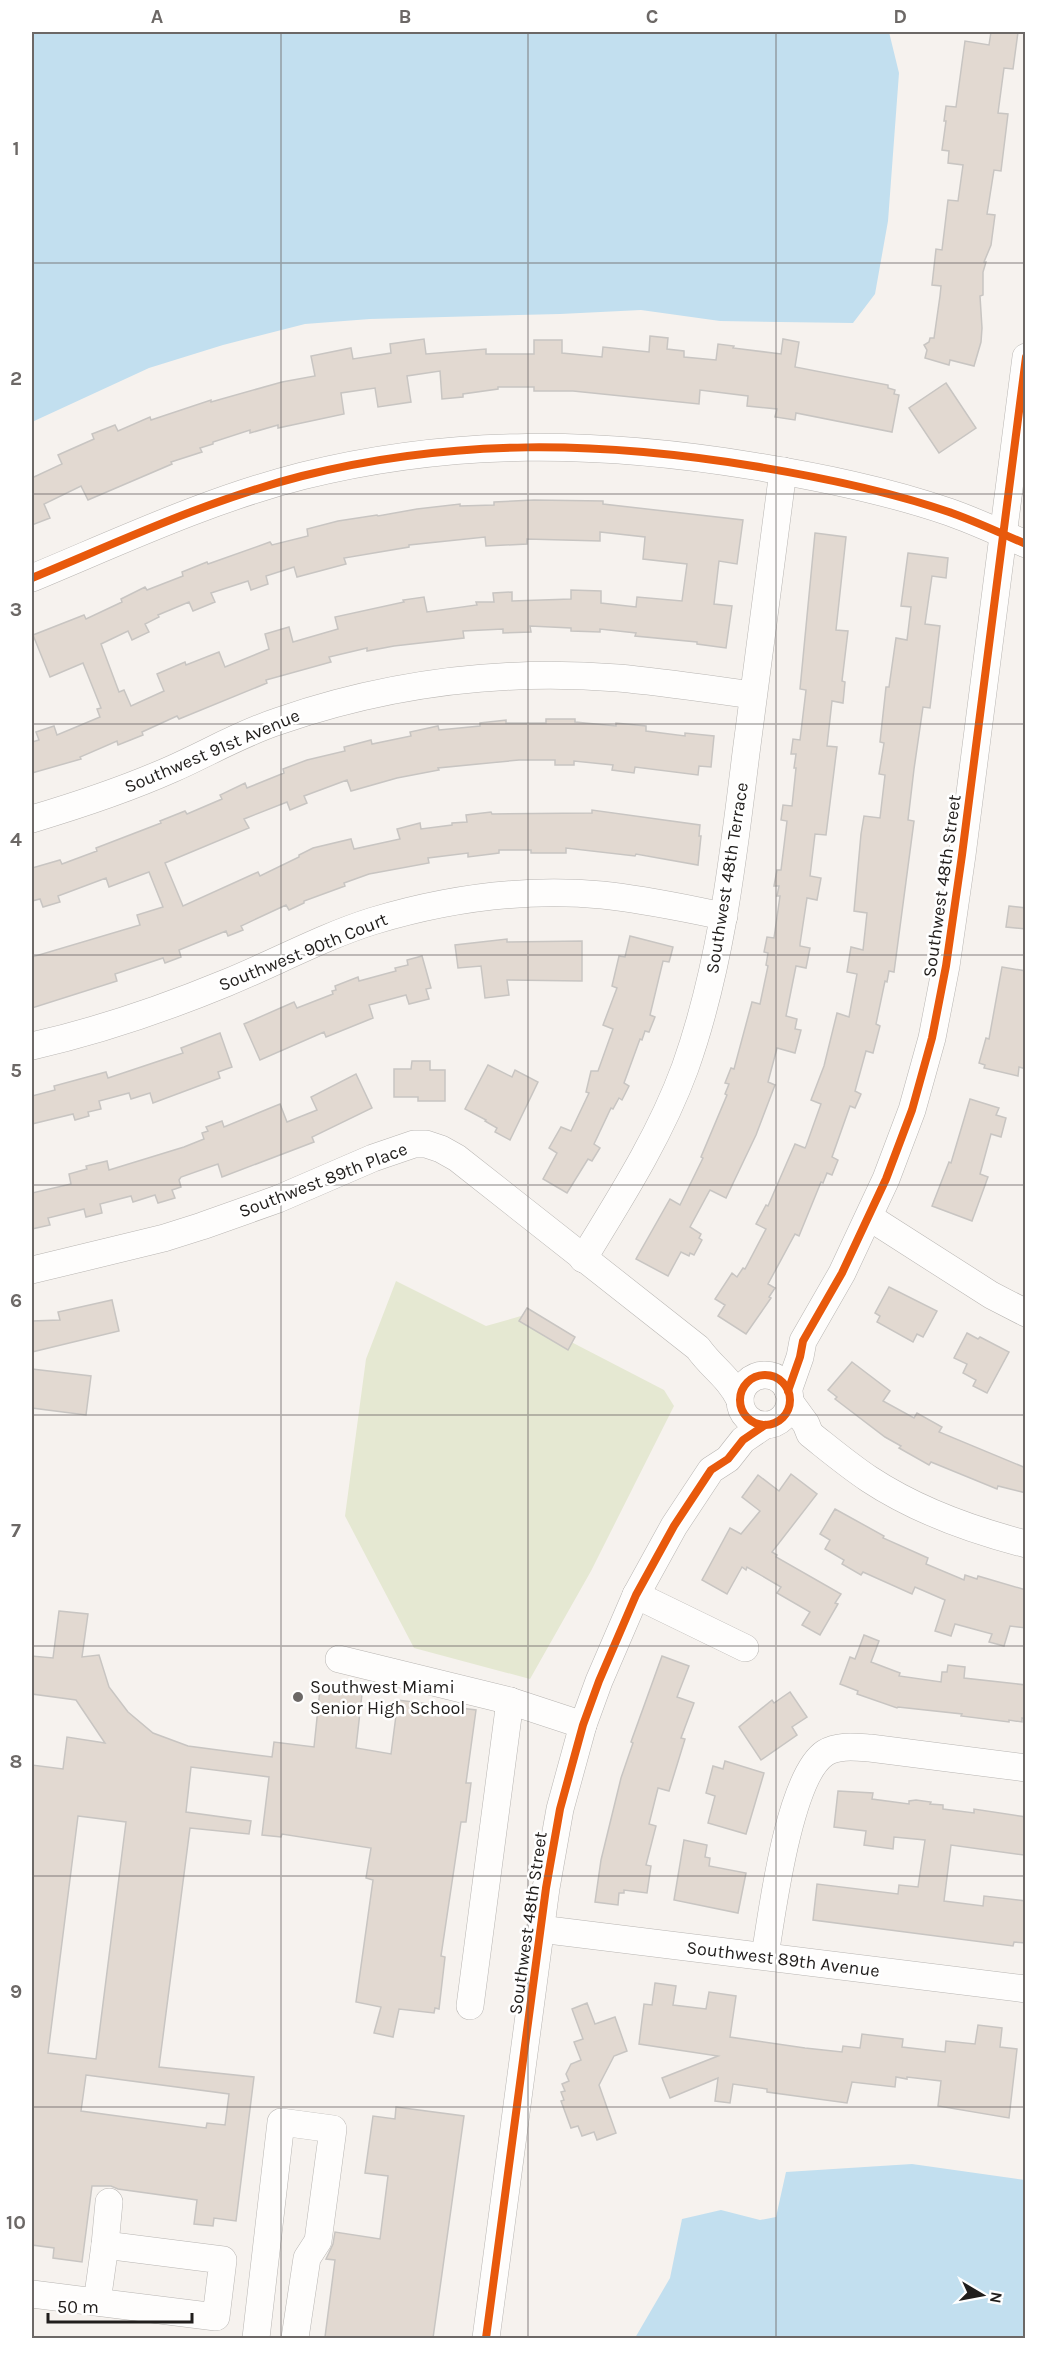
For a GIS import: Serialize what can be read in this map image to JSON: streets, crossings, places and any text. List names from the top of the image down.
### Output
{
  "streets": {
    "street": [
      "Southwest 91st Avenue",
      "Southwest 48th Terrace",
      "Southwest 48th Street",
      "Southwest 90th Court",
      "Southwest 89th Place",
      "Southwest 89th Avenue"
    ]
  },
  "crossings": [
    ["Southwest 91st Avenue", "Southwest 48th Terrace"],
    ["Southwest 48th Terrace", "Southwest 90th Court"],
    ["Southwest 48th Terrace", "Southwest 89th Place"],
    ["Southwest 48th Street", "Southwest 89th Place"],
    ["Southwest 48th Street", "Southwest 89th Avenue"]
  ],
  "places": ["Southwest Miami Senior High School"],
  "scale_bar": "50 m",
  "north": "right",
  "grid": {
    "columns": [
      "A",
      "B",
      "C",
      "D"
    ],
    "rows": [
      "1",
      "2",
      "3",
      "4",
      "5",
      "6",
      "7",
      "8",
      "9",
      "10"
    ]
  }
}
